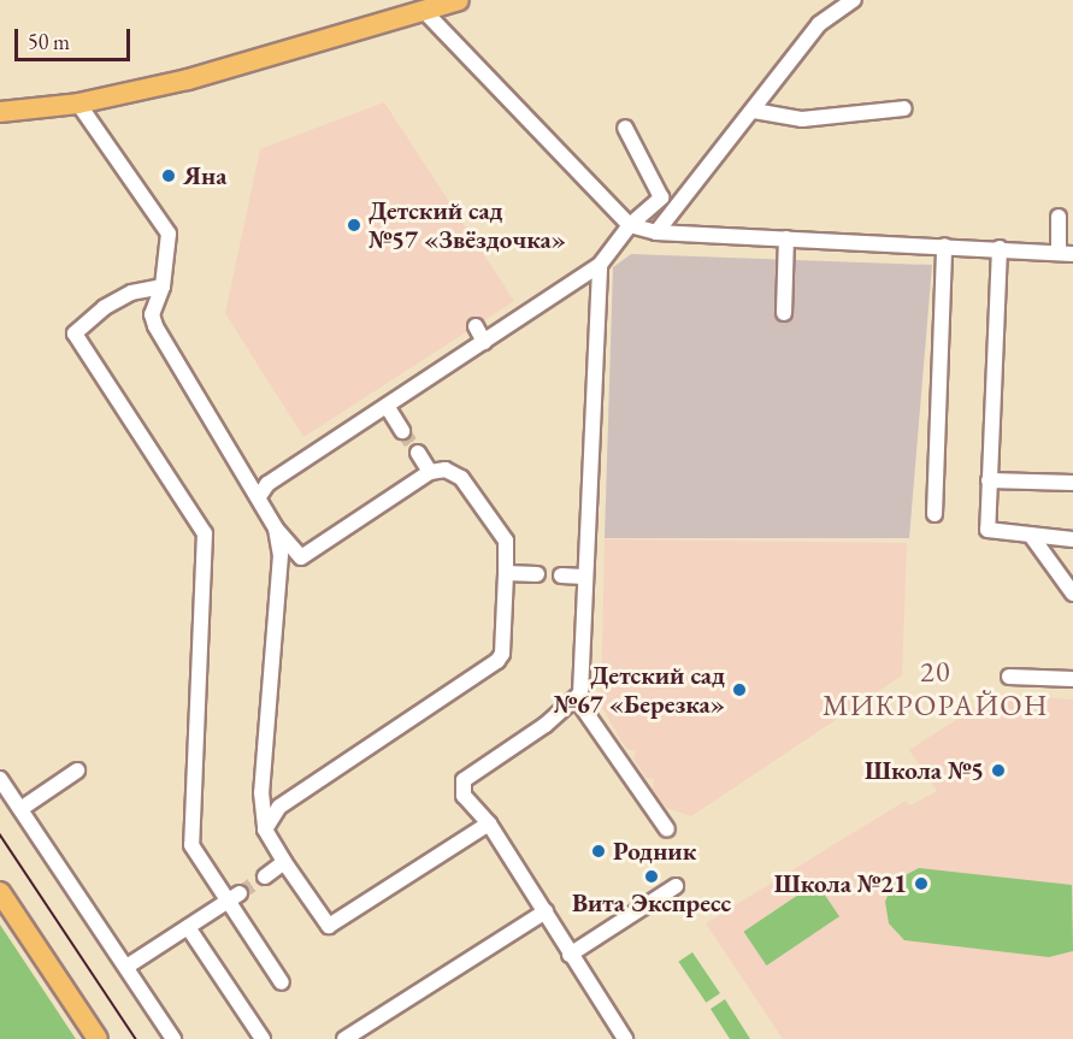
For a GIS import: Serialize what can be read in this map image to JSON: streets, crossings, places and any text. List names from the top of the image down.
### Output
{
  "districts": ["20 МИКРОРАЙОН"],
  "places": [
    "Яна",
    "Детский сад №57 «Звёздочка»",
    "Детский сад №67 «Березка»",
    "Школа №5",
    "Родник",
    "Вита Экспресс",
    "Школа №21"
  ],
  "scale_bar": "50 m"
}
